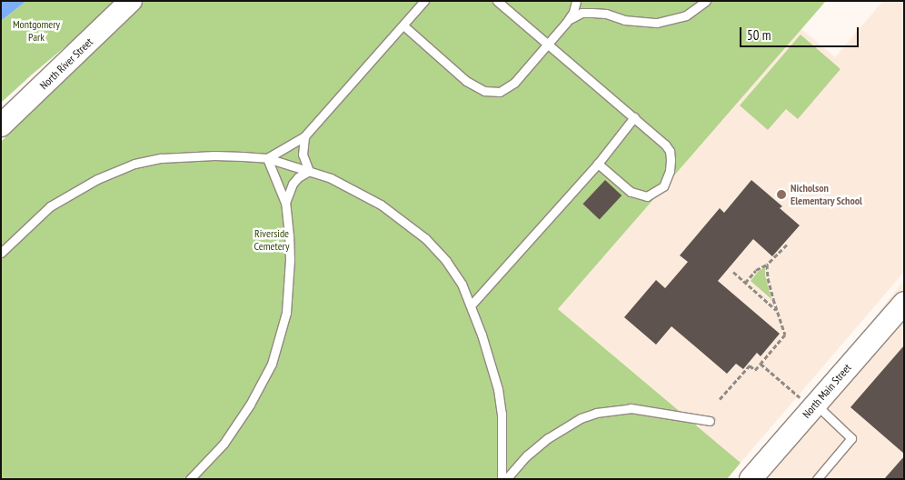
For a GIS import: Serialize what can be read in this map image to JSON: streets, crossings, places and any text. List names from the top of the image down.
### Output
{
  "streets": {
    "street": ["North River Street", "North Main Street"]
  },
  "parks": ["Montgomery Park", "Riverside Cemetery"],
  "places": ["Nicholson Elementary School"],
  "scale_bar": "50 m"
}
